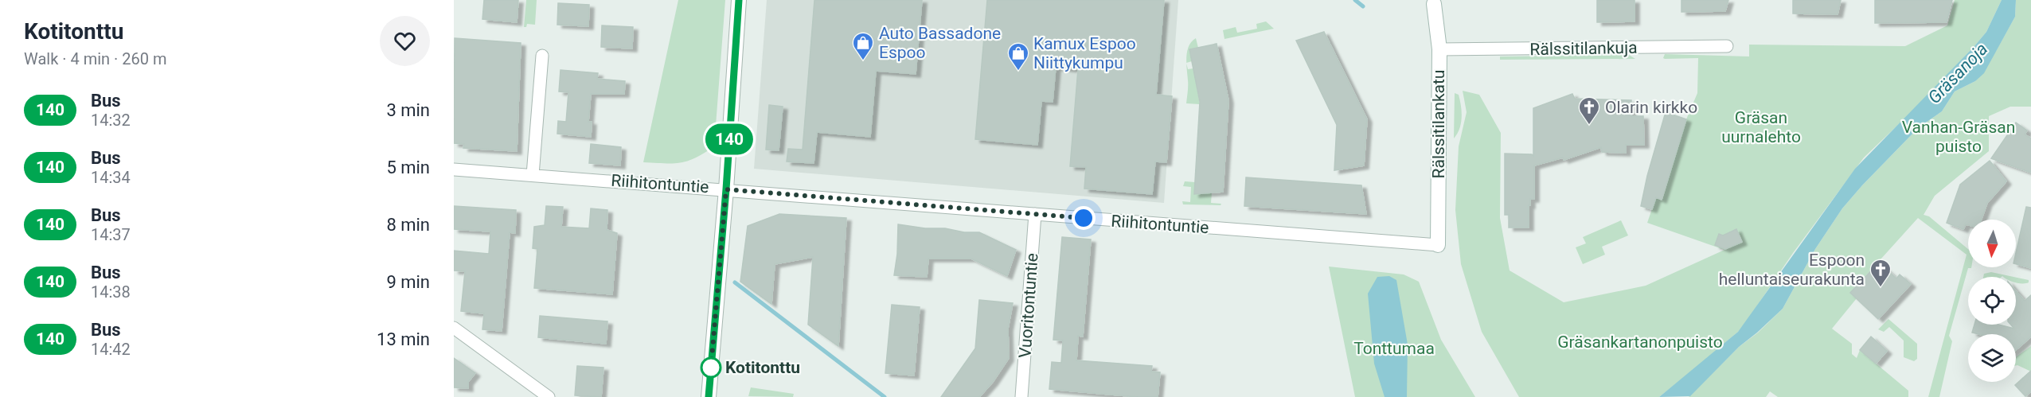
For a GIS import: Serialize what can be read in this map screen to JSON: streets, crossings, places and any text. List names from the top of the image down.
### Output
{
  "streets": {
    "street": [
      "Rälssitilankuja",
      "Rälssitilankatu",
      "Riihitontuntie",
      "Vuoritontuntie"
    ]
  },
  "crossings": [
    ["Rälssitilankuja", "Rälssitilankatu"],
    ["Rälssitilankatu", "Riihitontuntie"],
    ["Riihitontuntie", "Vuoritontuntie"]
  ],
  "water": ["Gräsanoja"],
  "parks": [
    "Gräsan uurnalehto",
    "Vanhan-Gräsan puisto",
    "Gräsankartanonpuisto",
    "Tonttumaa"
  ],
  "places": {
    "shop": ["Auto Bassadone Espoo", "Kamux Espoo Niittykumpu"],
    "church": ["Olarin kirkko", "Espoon helluntaiseurakunta"],
    "other": ["Kotitonttu"]
  },
  "lines": ["bus line 140"],
  "north": "bottom",
  "page": {
    "heading": ["Kotitonttu", "Walk · 4 min · 260 m"],
    "on_map": "140",
    "list": [
      {
        "mark": "140",
        "name": "Bus",
        "note": "14:32",
        "value": "3 min"
      },
      {
        "mark": "140",
        "name": "Bus",
        "note": "14:34",
        "value": "5 min"
      },
      {
        "mark": "140",
        "name": "Bus",
        "note": "14:37",
        "value": "8 min"
      },
      {
        "mark": "140",
        "name": "Bus",
        "note": "14:38",
        "value": "9 min"
      },
      {
        "mark": "140",
        "name": "Bus",
        "note": "14:42",
        "value": "13 min"
      }
    ]
  }
}
